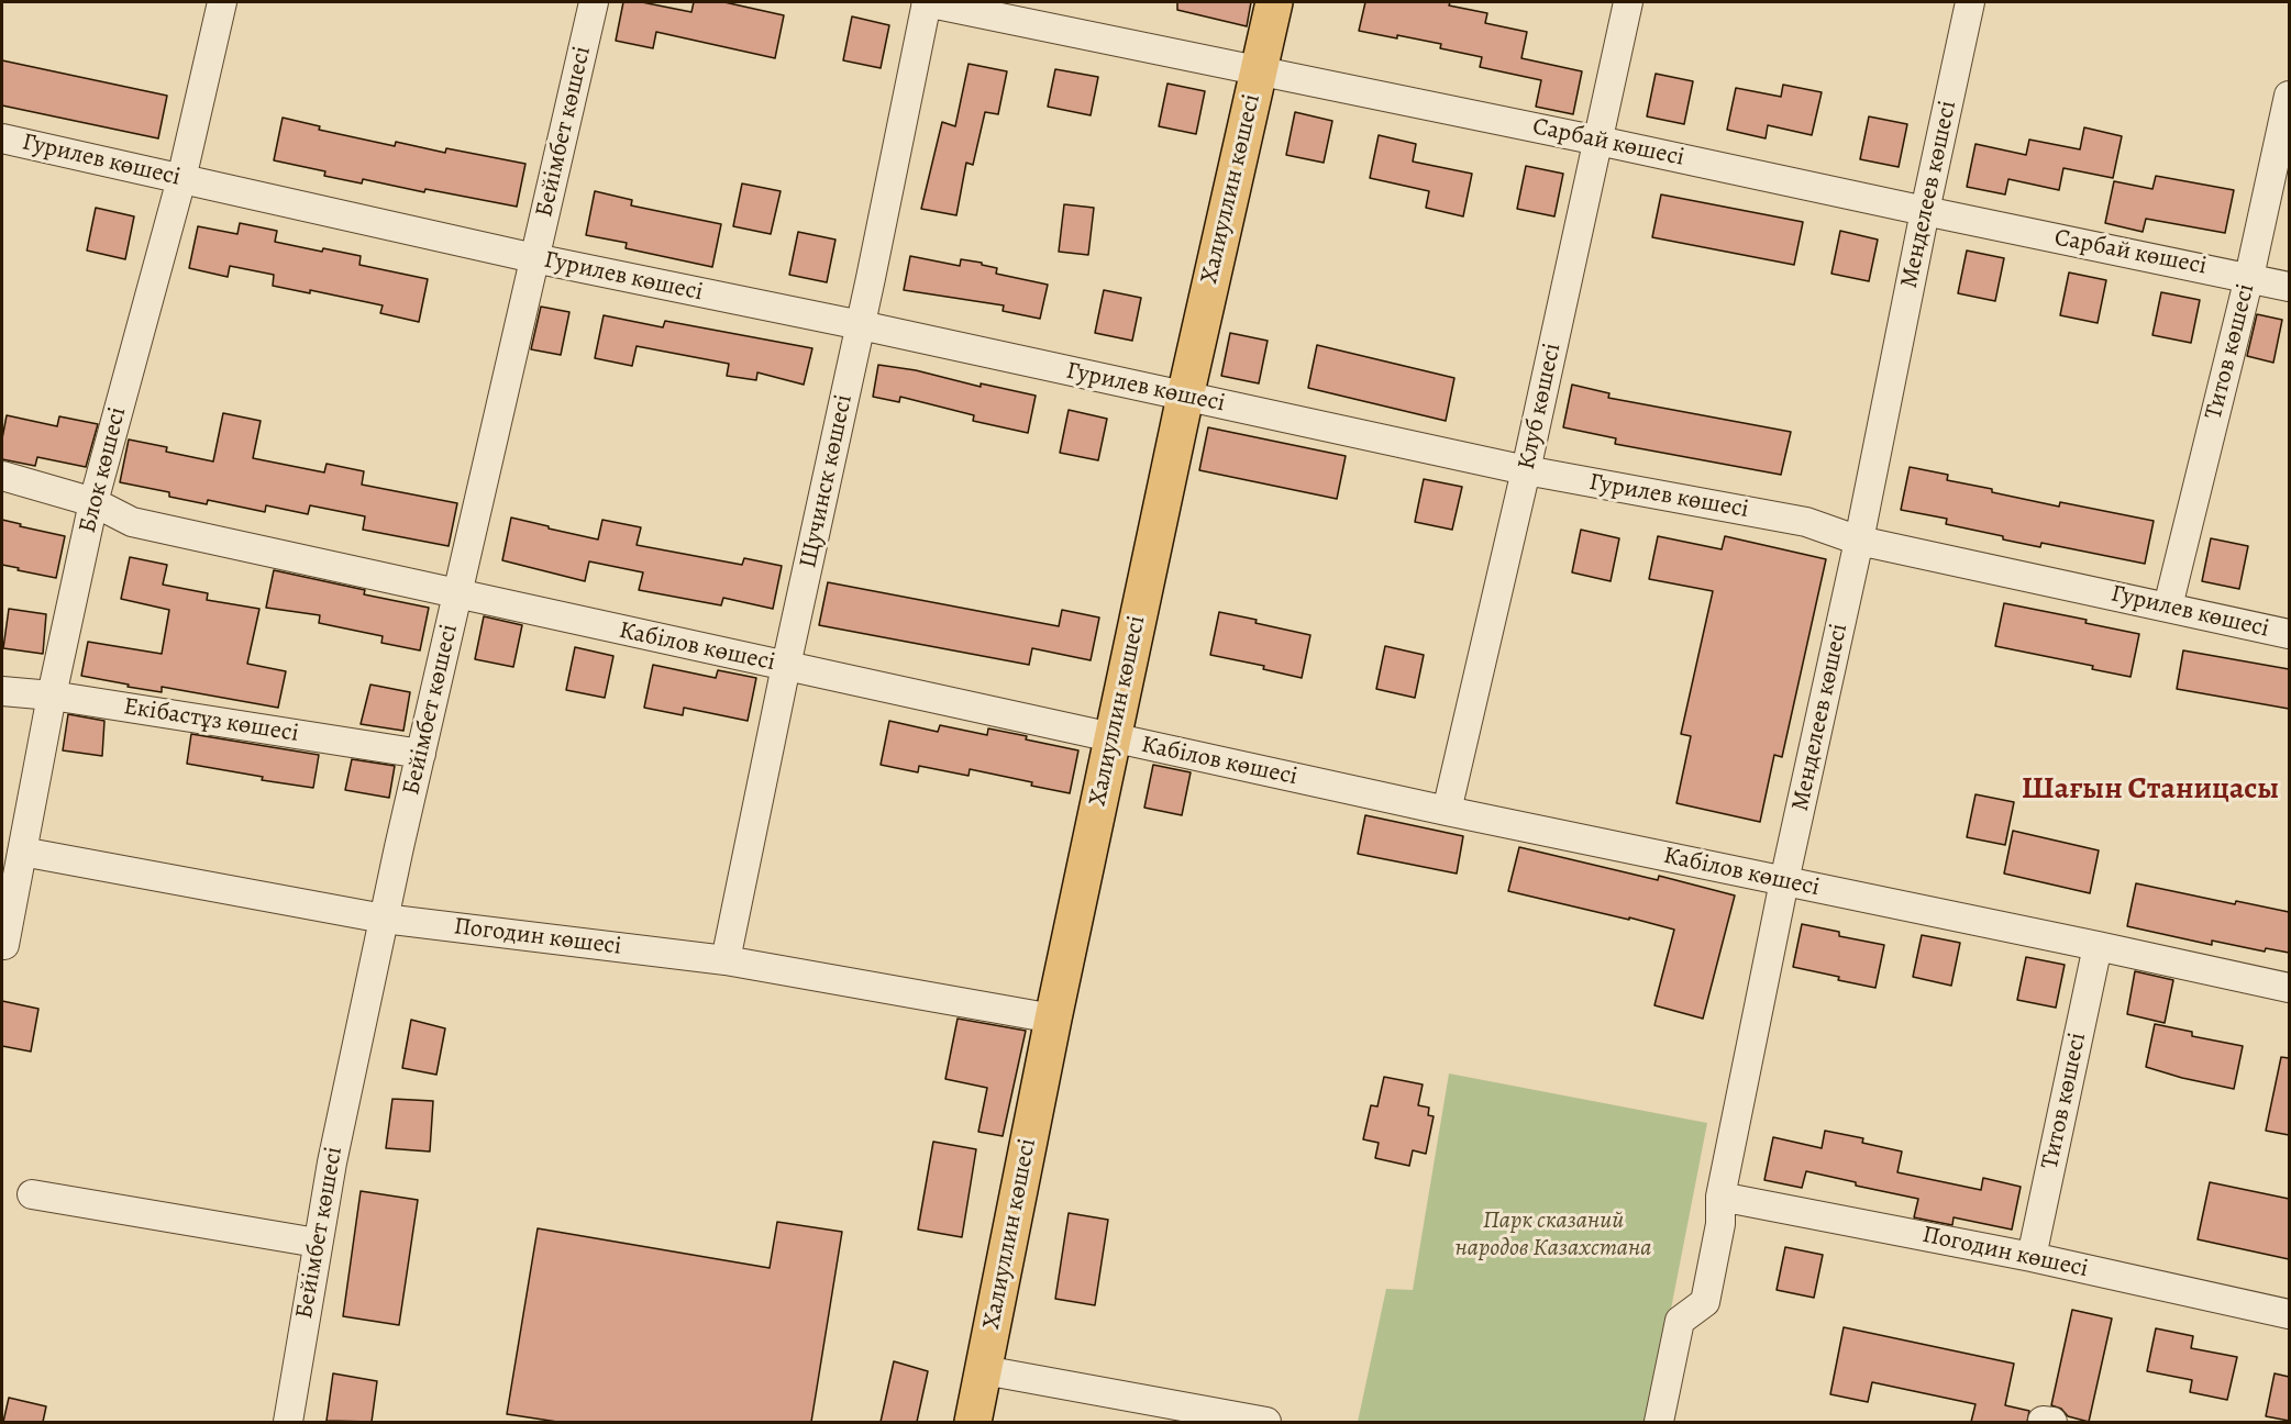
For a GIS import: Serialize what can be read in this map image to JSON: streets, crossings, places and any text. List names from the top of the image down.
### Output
{
  "streets": {
    "main road": ["Халиуллин көшесі"],
    "street": [
      "Бейімбет көшесі",
      "Сарбай көшесі",
      "Гурилев көшесі",
      "Менделеев көшесі",
      "Титов көшесі",
      "Клуб көшесі",
      "Блок көшесі",
      "Щучинск көшесі",
      "Кабілов көшесі",
      "Екібастұз көшесі",
      "Погодин көшесі"
    ]
  },
  "crossings": [
    ["Бейімбет көшесі", "Гурилев көшесі"],
    ["Бейімбет көшесі", "Кабілов көшесі"],
    ["Бейімбет көшесі", "Екібастұз көшесі"],
    ["Бейімбет көшесі", "Погодин көшесі"],
    ["Сарбай көшесі", "Халиуллин көшесі"],
    ["Сарбай көшесі", "Менделеев көшесі"],
    ["Сарбай көшесі", "Титов көшесі"],
    ["Сарбай көшесі", "Клуб көшесі"],
    ["Сарбай көшесі", "Щучинск көшесі"],
    ["Гурилев көшесі", "Халиуллин көшесі"],
    ["Гурилев көшесі", "Менделеев көшесі"],
    ["Гурилев көшесі", "Титов көшесі"],
    ["Гурилев көшесі", "Клуб көшесі"],
    ["Гурилев көшесі", "Блок көшесі"],
    ["Гурилев көшесі", "Щучинск көшесі"],
    ["Халиуллин көшесі", "Кабілов көшесі"],
    ["Халиуллин көшесі", "Погодин көшесі"],
    ["Менделеев көшесі", "Кабілов көшесі"],
    ["Менделеев көшесі", "Погодин көшесі"],
    ["Титов көшесі", "Кабілов көшесі"],
    ["Титов көшесі", "Погодин көшесі"],
    ["Клуб көшесі", "Кабілов көшесі"],
    ["Блок көшесі", "Кабілов көшесі"],
    ["Блок көшесі", "Екібастұз көшесі"],
    ["Блок көшесі", "Погодин көшесі"],
    ["Щучинск көшесі", "Кабілов көшесі"],
    ["Щучинск көшесі", "Погодин көшесі"]
  ],
  "districts": ["Шағын Станицасы"],
  "parks": ["Парк сказаний народов Казахстана"]
}
